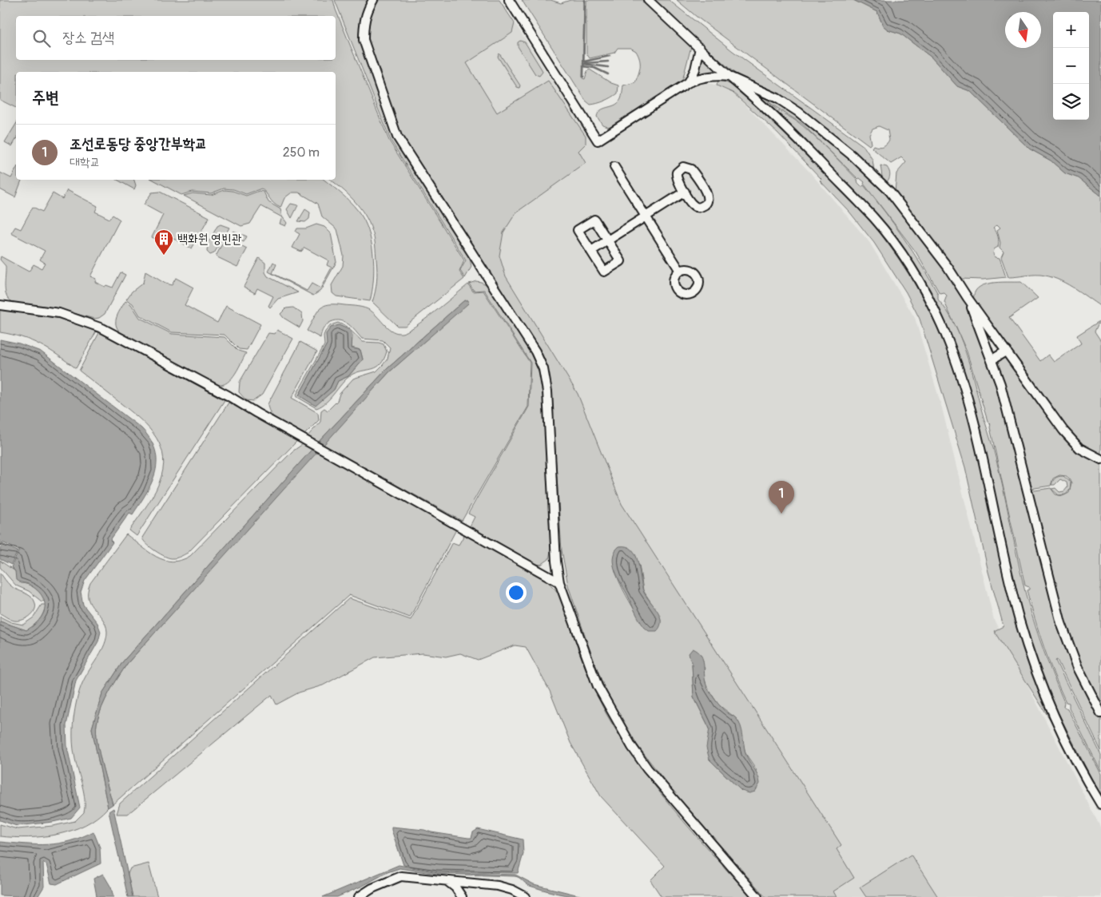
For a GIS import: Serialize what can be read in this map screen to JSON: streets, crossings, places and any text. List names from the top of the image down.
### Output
{
  "places": {
    "building": ["백화원 영빈관"]
  },
  "north": "bottom",
  "page": {
    "map_buttons": ["+", "−"],
    "search": "장소 검색",
    "heading": "주변",
    "list": [
      {
        "mark": "1",
        "name": "조선로동당 중앙간부학교",
        "note": "대학교",
        "value": "250 m"
      }
    ],
    "pins": "1"
  }
}
